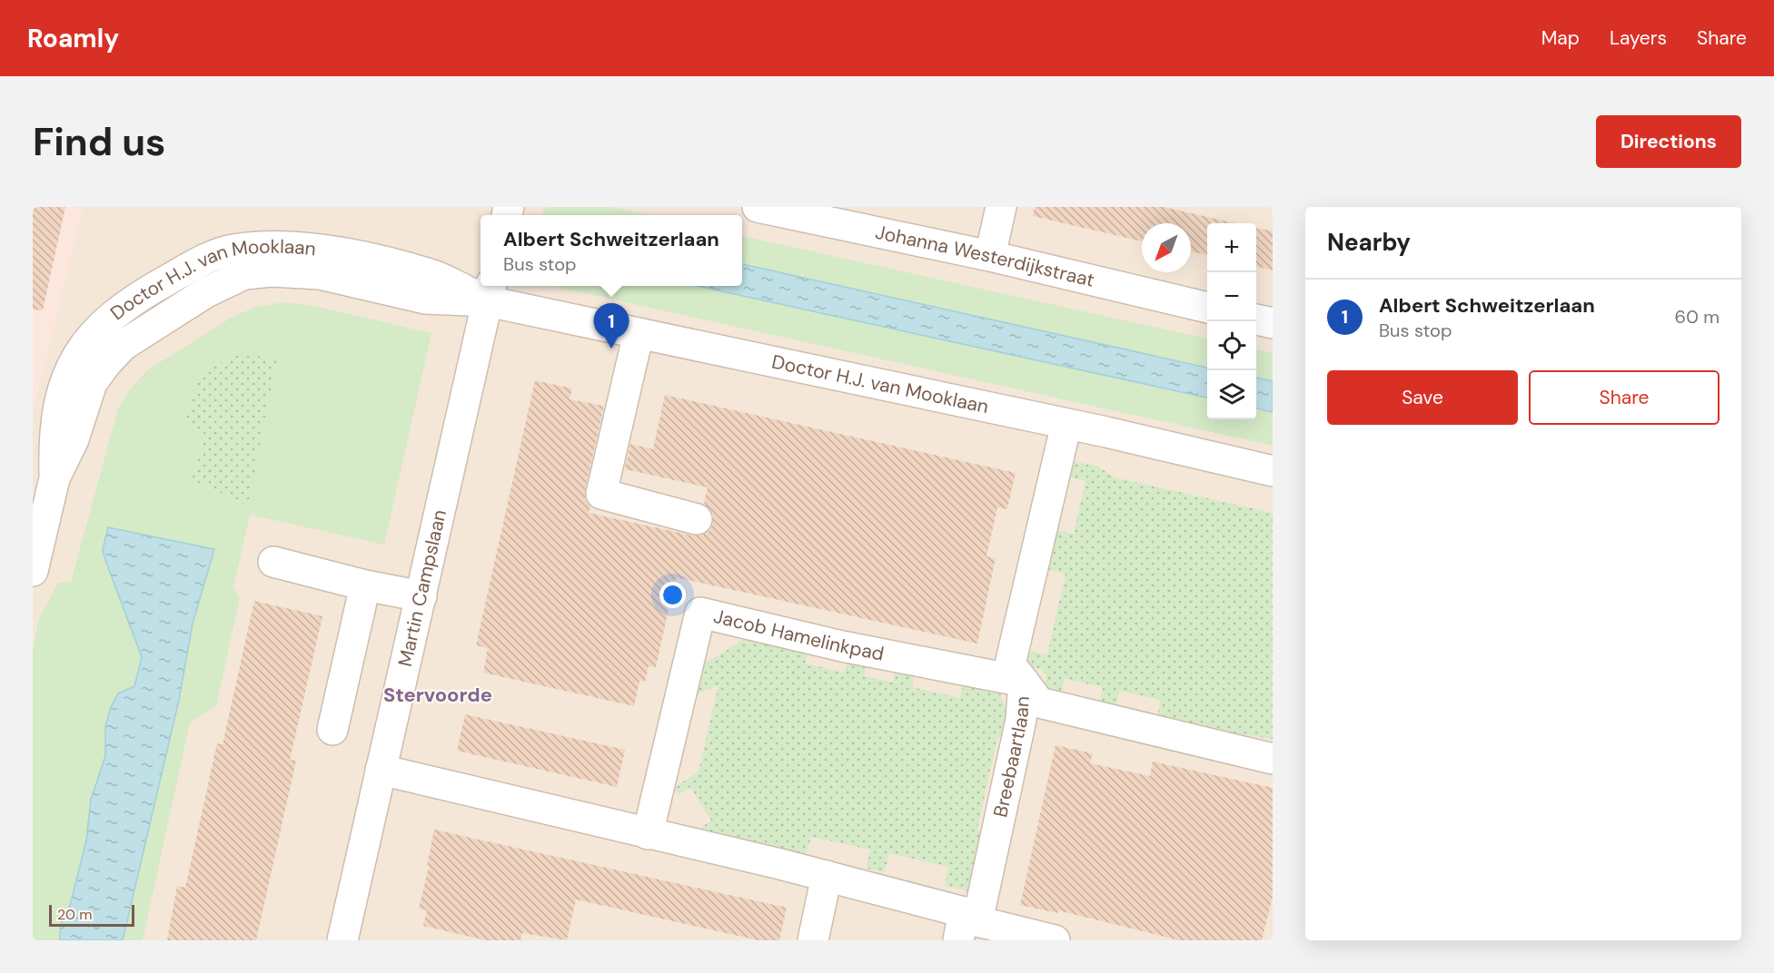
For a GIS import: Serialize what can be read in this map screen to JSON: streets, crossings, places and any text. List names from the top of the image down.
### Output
{
  "streets": {
    "street": [
      "Johanna Westerdijkstraat",
      "Doctor H.J. van Mooklaan",
      "Martin Campslaan",
      "Jacob Hamelinkpad",
      "Breebaartlaan"
    ]
  },
  "crossings": [
    ["Doctor H.J. van Mooklaan", "Martin Campslaan"],
    ["Doctor H.J. van Mooklaan", "Breebaartlaan"],
    ["Jacob Hamelinkpad", "Breebaartlaan"]
  ],
  "districts": ["Stervoorde"],
  "scale_bar": "20 m",
  "north": "bottom left",
  "page": {
    "header": "Roamly",
    "nav": ["Map", "Layers", "Share"],
    "buttons": [
      "Directions",
      ["Save", "Share"]
    ],
    "title": "Find us",
    "heading": "Nearby",
    "popup": ["Albert Schweitzerlaan", "Bus stop"],
    "map_buttons": ["+", "−"],
    "list": [
      {
        "mark": "1",
        "name": "Albert Schweitzerlaan",
        "note": "Bus stop",
        "value": "60 m"
      }
    ],
    "pins": "1",
    "scale": "20 m"
  }
}
